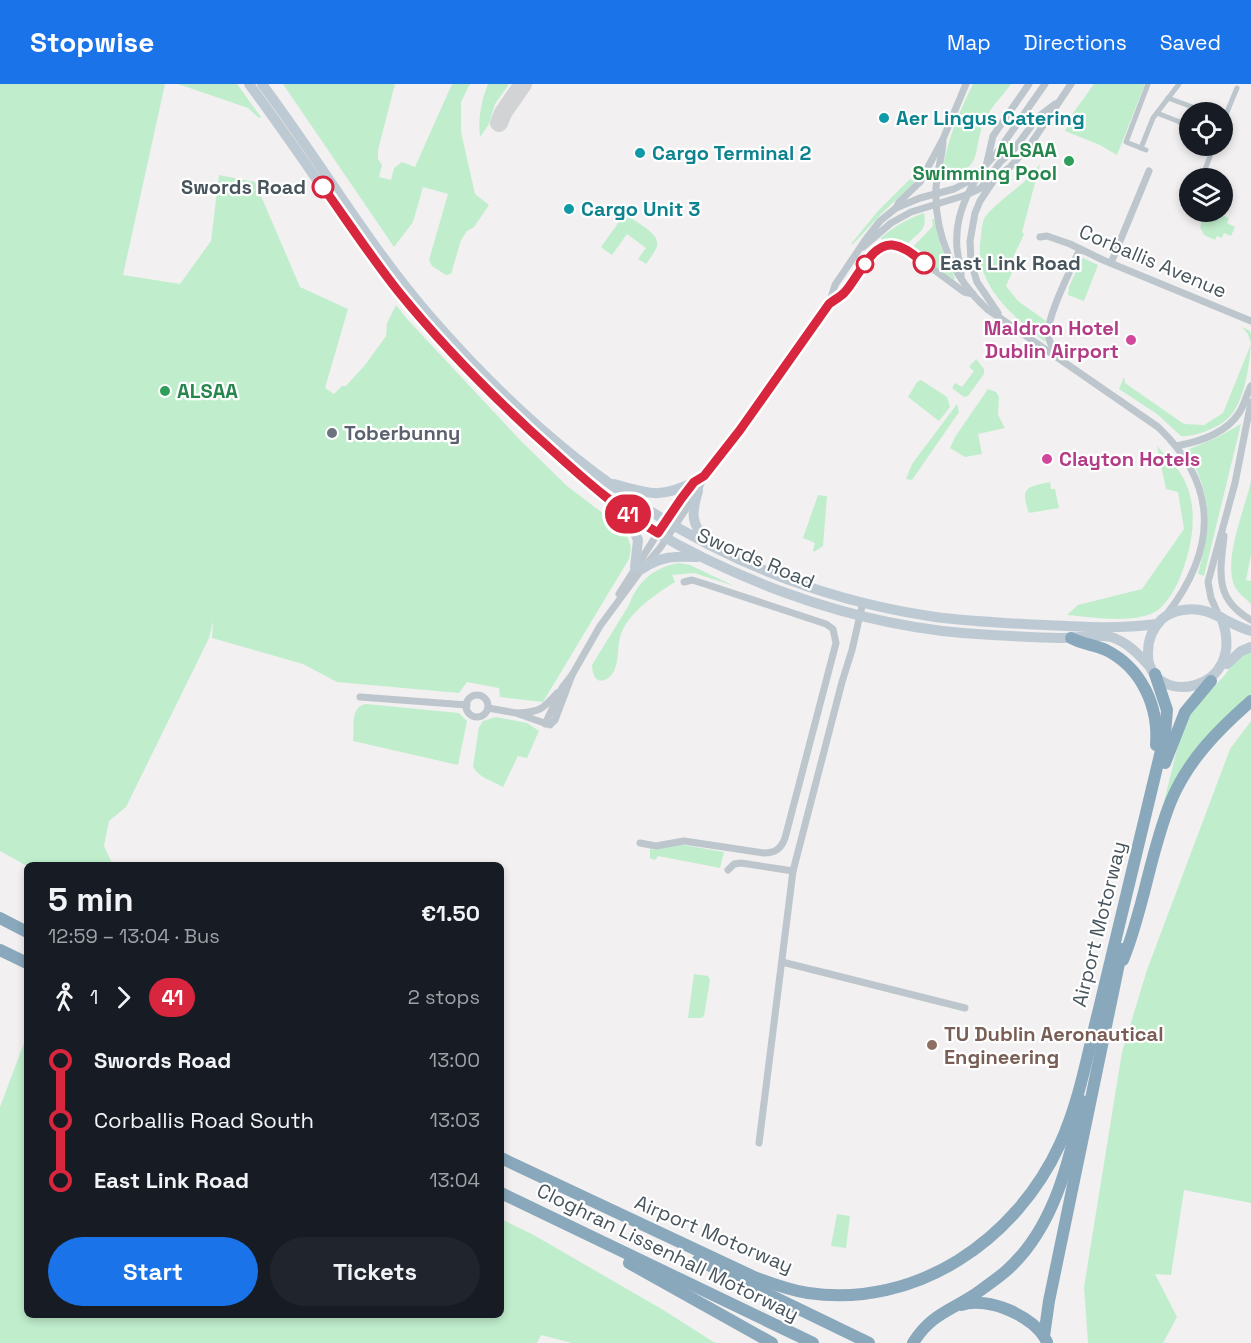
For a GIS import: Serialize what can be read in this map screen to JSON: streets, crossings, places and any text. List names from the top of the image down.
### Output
{
  "streets": {
    "highway": ["Airport Motorway", "Cloghran Lissenhall Motorway"],
    "main road": ["Swords Road"],
    "street": ["Corballis Avenue"]
  },
  "crossings": [
    ["Swords Road", "Airport Motorway"]
  ],
  "places": [
    "Aer Lingus Catering",
    "Cargo Terminal 2",
    "ALSAA Swimming Pool",
    "Swords Road",
    "Cargo Unit 3",
    "East Link Road",
    "Maldron Hotel Dublin Airport",
    "ALSAA",
    "Toberbunny",
    "Clayton Hotels",
    "TU Dublin Aeronautical Engineering"
  ],
  "lines": ["bus line 41"],
  "page": {
    "header": "Stopwise",
    "nav": ["Map", "Directions", "Saved"],
    "on_map": "41",
    "heading": ["5 min", "12:59 – 13:04 · Bus", "€1.50"],
    "legs": ["1", "41", "2 stops"],
    "list": [
      {
        "name": "Swords Road",
        "value": "13:00"
      },
      {
        "name": "Corballis Road South",
        "value": "13:03"
      },
      {
        "name": "East Link Road",
        "value": "13:04"
      }
    ],
    "buttons": ["Start", "Tickets"]
  }
}
